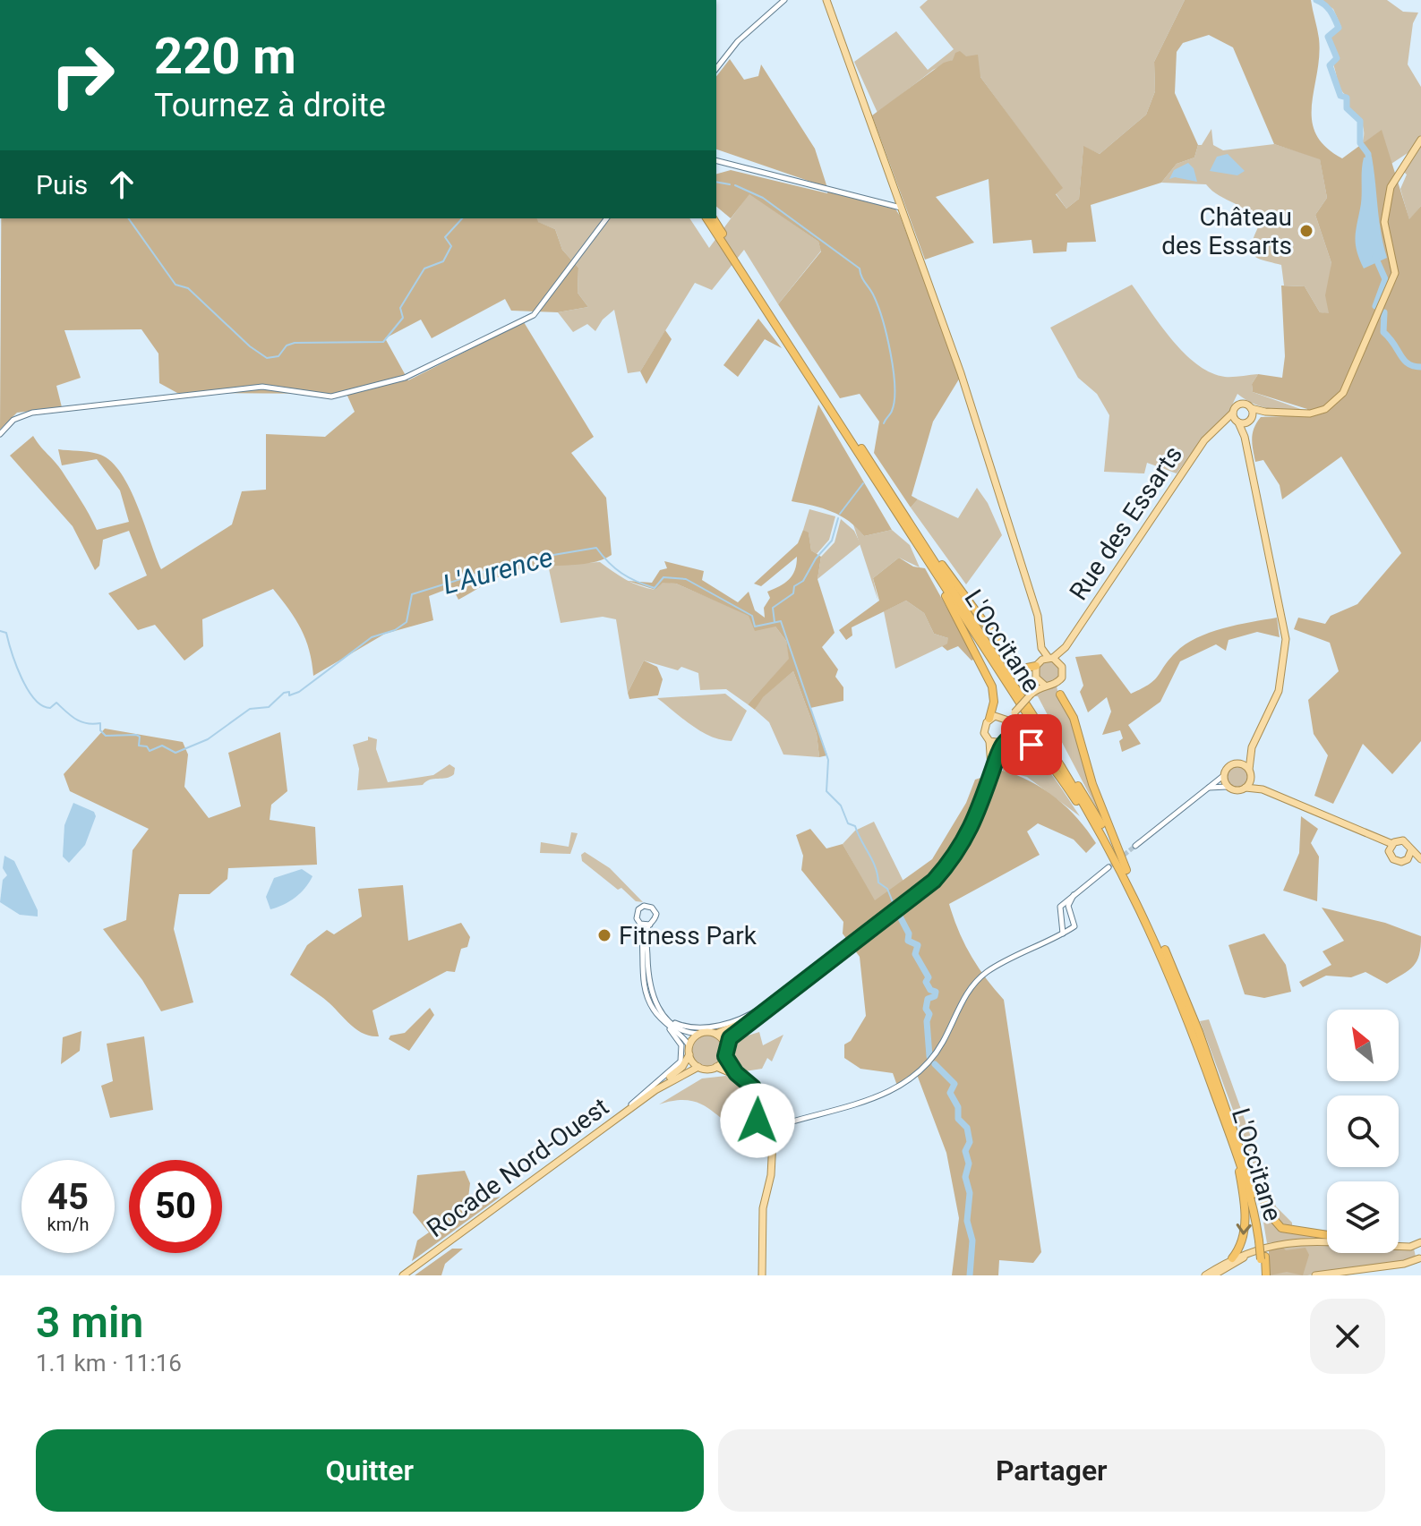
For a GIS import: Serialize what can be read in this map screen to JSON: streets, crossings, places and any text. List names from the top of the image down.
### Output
{
  "streets": {
    "highway": ["L'Occitane"],
    "main road": ["Rue des Essarts", "Rocade Nord-Ouest"]
  },
  "water": ["L'Aurence"],
  "places": ["Château des Essarts", "Fitness Park"],
  "north": "top left",
  "page": {
    "turn": ["220 m", "Tournez à droite"],
    "then": "Puis",
    "speed": "45 km/h",
    "limit": "50",
    "heading": ["3 min", "1.1 km · 11:16"],
    "buttons": ["Quitter", "Partager"]
  }
}
